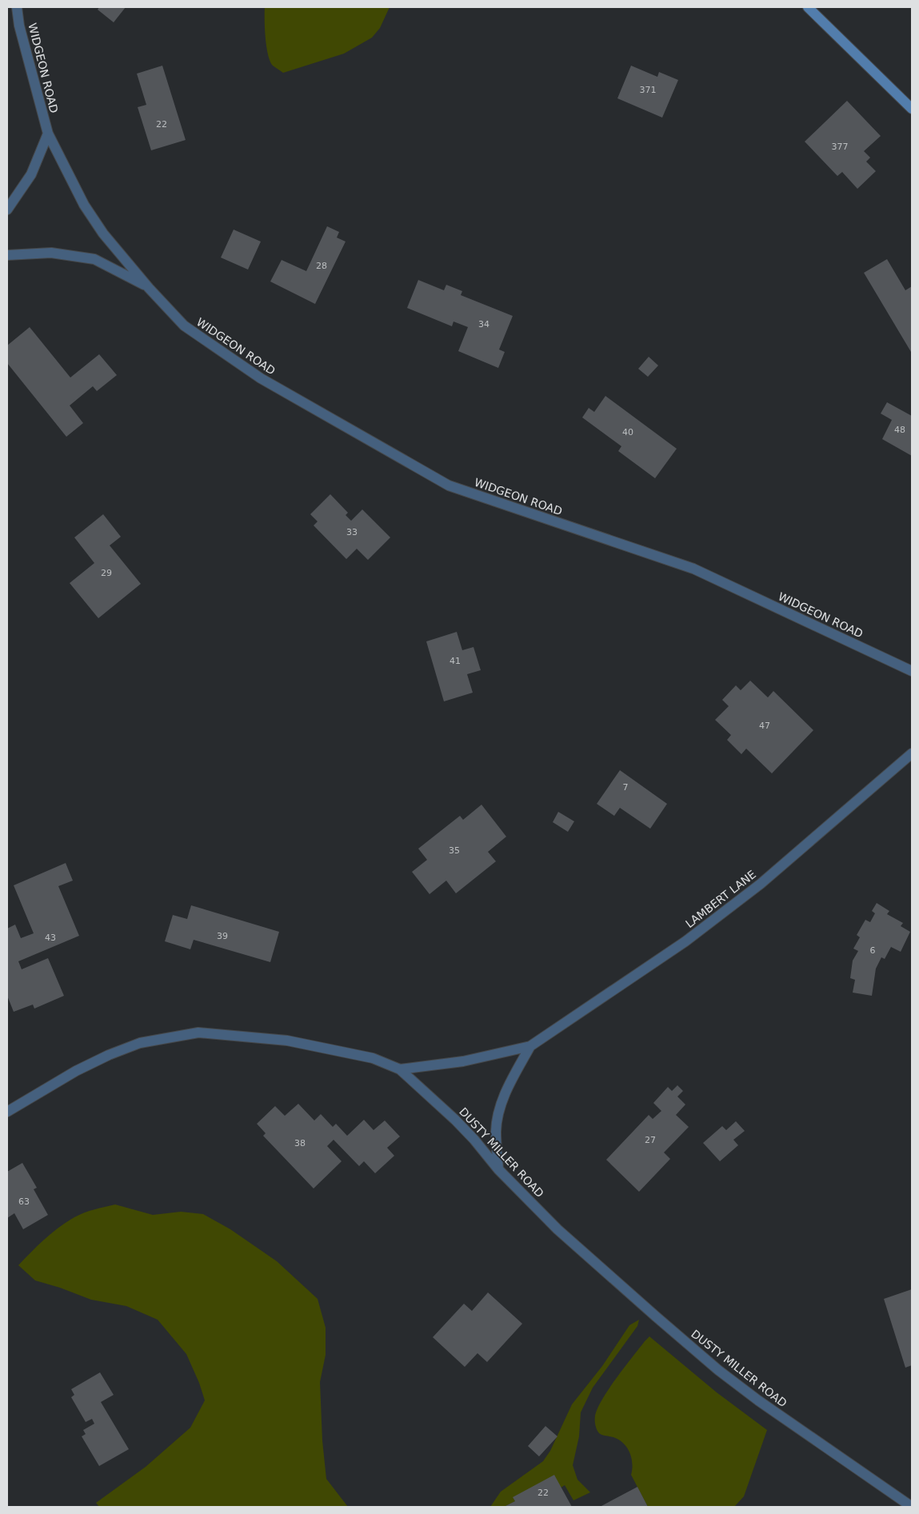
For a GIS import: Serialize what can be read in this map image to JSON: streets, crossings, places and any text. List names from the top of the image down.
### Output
{
  "streets": {
    "street": ["WIDGEON ROAD", "LAMBERT LANE", "DUSTY MILLER ROAD"]
  },
  "crossings": [
    ["LAMBERT LANE", "DUSTY MILLER ROAD"]
  ],
  "house_numbers": [
    "371",
    "22",
    "377",
    "28",
    "34",
    "48",
    "40",
    "33",
    "29",
    "41",
    "47",
    "7",
    "35",
    "39",
    "43",
    "6",
    "27",
    "38",
    "63",
    "22"
  ]
}
